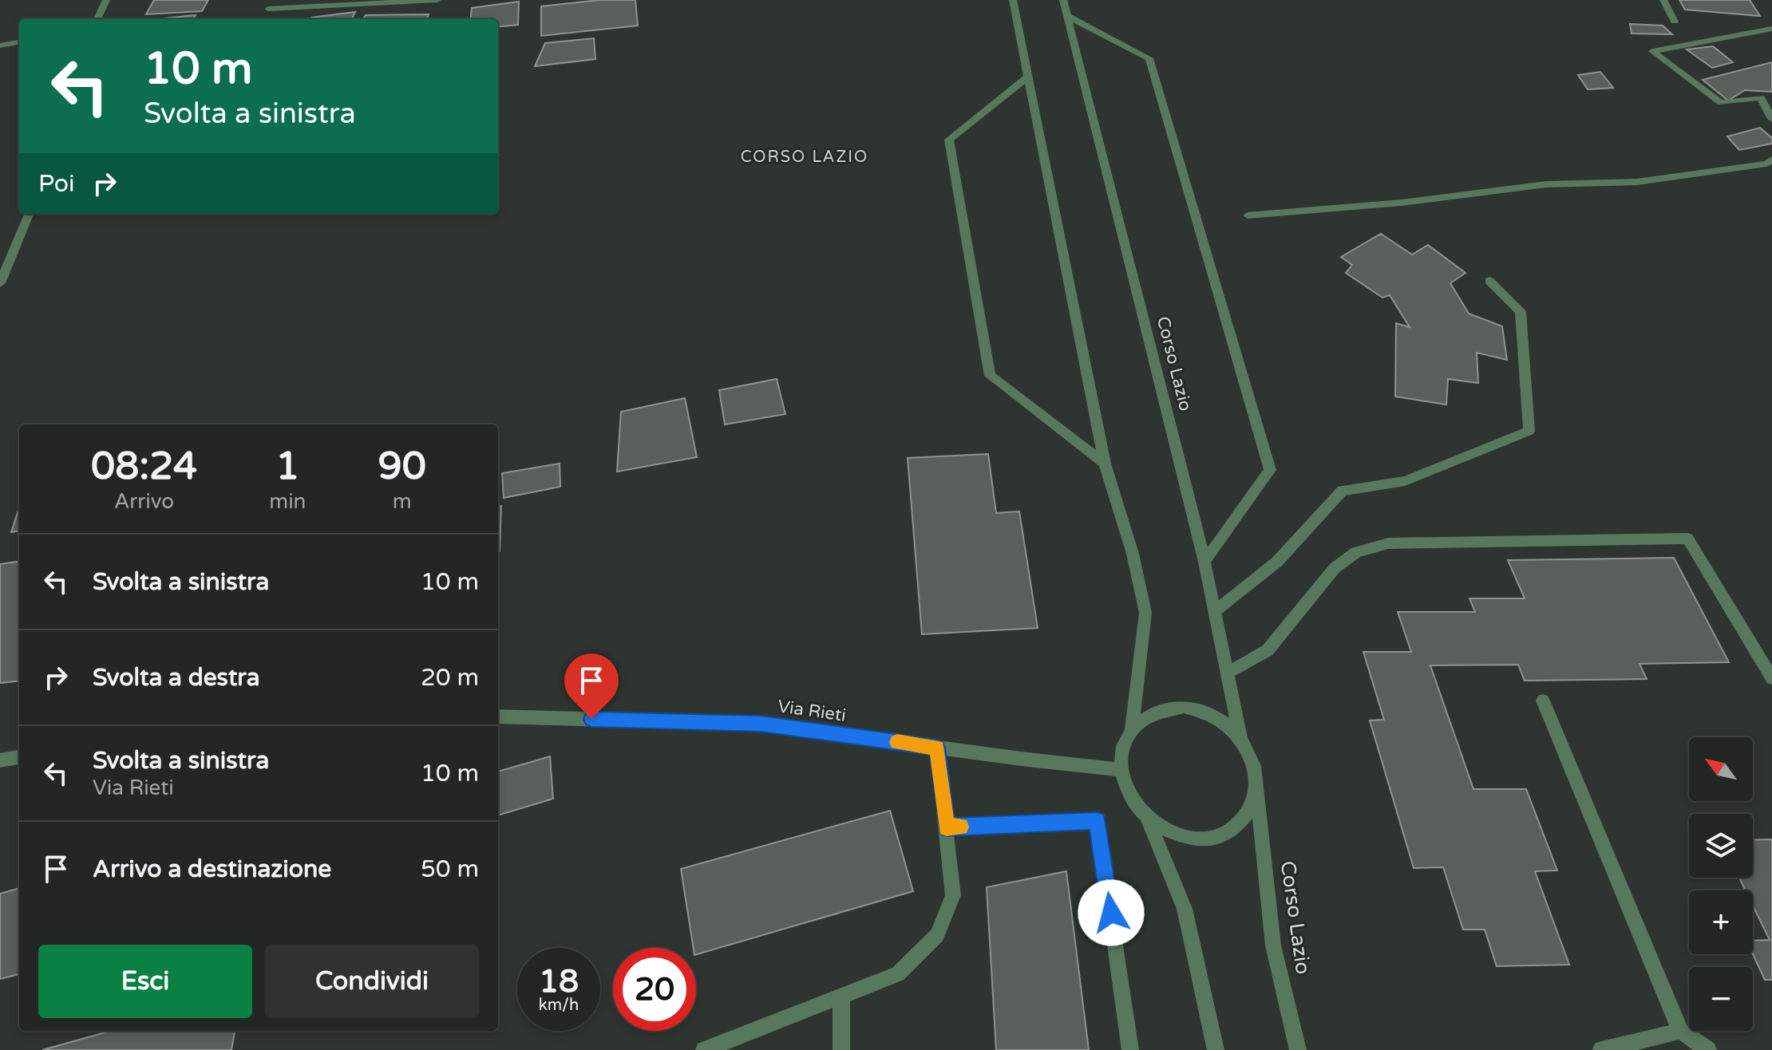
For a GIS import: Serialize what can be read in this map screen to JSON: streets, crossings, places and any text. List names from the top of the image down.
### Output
{
  "streets": {
    "street": ["Corso Lazio", "Via Rieti"]
  },
  "crossings": [
    ["Corso Lazio", "Via Rieti"]
  ],
  "districts": ["CORSO LAZIO"],
  "north": "top left",
  "page": {
    "turn": ["10 m", "Svolta a sinistra"],
    "then": "Poi",
    "eta": [
      "08:24",
      "Arrivo",
      "1",
      "min",
      "90",
      "m"
    ],
    "list": [
      {
        "name": "Svolta a sinistra",
        "value": "10 m"
      },
      {
        "name": "Svolta a destra",
        "value": "20 m"
      },
      {
        "name": "Svolta a sinistra",
        "note": "Via Rieti",
        "value": "10 m"
      },
      {
        "name": "Arrivo a destinazione",
        "value": "50 m"
      }
    ],
    "map_buttons": ["+", "−"],
    "buttons": ["Esci", "Condividi"],
    "speed": "18 km/h",
    "limit": "20"
  }
}
